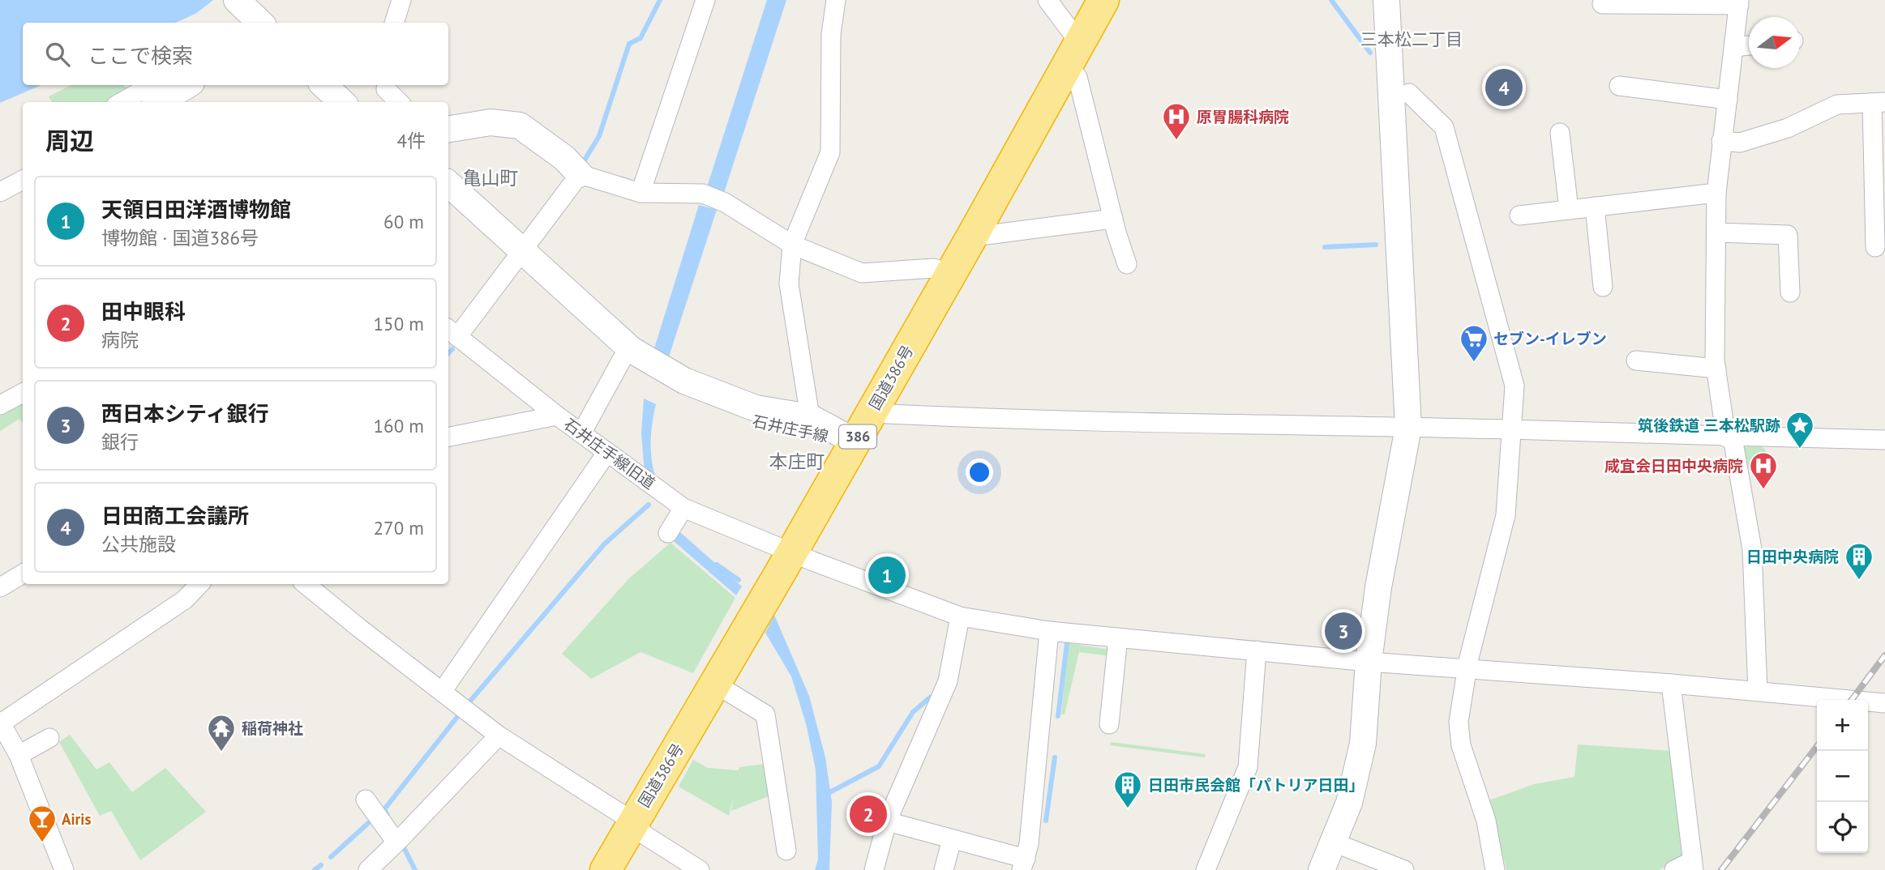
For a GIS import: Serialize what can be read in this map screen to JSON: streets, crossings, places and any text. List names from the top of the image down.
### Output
{
  "streets": {
    "highway": ["国道386号", "386"],
    "main road": ["石井庄手線"],
    "street": ["石井庄手線旧道"]
  },
  "crossings": [
    ["国道386号", "石井庄手線"],
    ["国道386号", "石井庄手線旧道"]
  ],
  "districts": ["三本松二丁目", "亀山町", "本庄町"],
  "places": {
    "hospital": ["原胃腸科病院", "咸宜会日田中央病院"],
    "supermarket": ["セブン-イレブン"],
    "place": ["筑後鉄道 三本松駅跡"],
    "building": ["日田中央病院", "日田市民会館「パトリア日田」"],
    "temple": ["稲荷神社"],
    "bar": ["Airis"]
  },
  "north": "right",
  "page": {
    "search": "ここで検索",
    "pins": [
      "4",
      "1",
      "3",
      "2"
    ],
    "heading": ["周辺", "4件"],
    "list": [
      {
        "mark": "1",
        "name": "天領日田洋酒博物館",
        "note": "博物館 · 国道386号",
        "value": "60 m"
      },
      {
        "mark": "2",
        "name": "田中眼科",
        "note": "病院",
        "value": "150 m"
      },
      {
        "mark": "3",
        "name": "西日本シティ銀行",
        "note": "銀行",
        "value": "160 m"
      },
      {
        "mark": "4",
        "name": "日田商工会議所",
        "note": "公共施設",
        "value": "270 m"
      }
    ],
    "map_buttons": ["+", "−"]
  }
}
